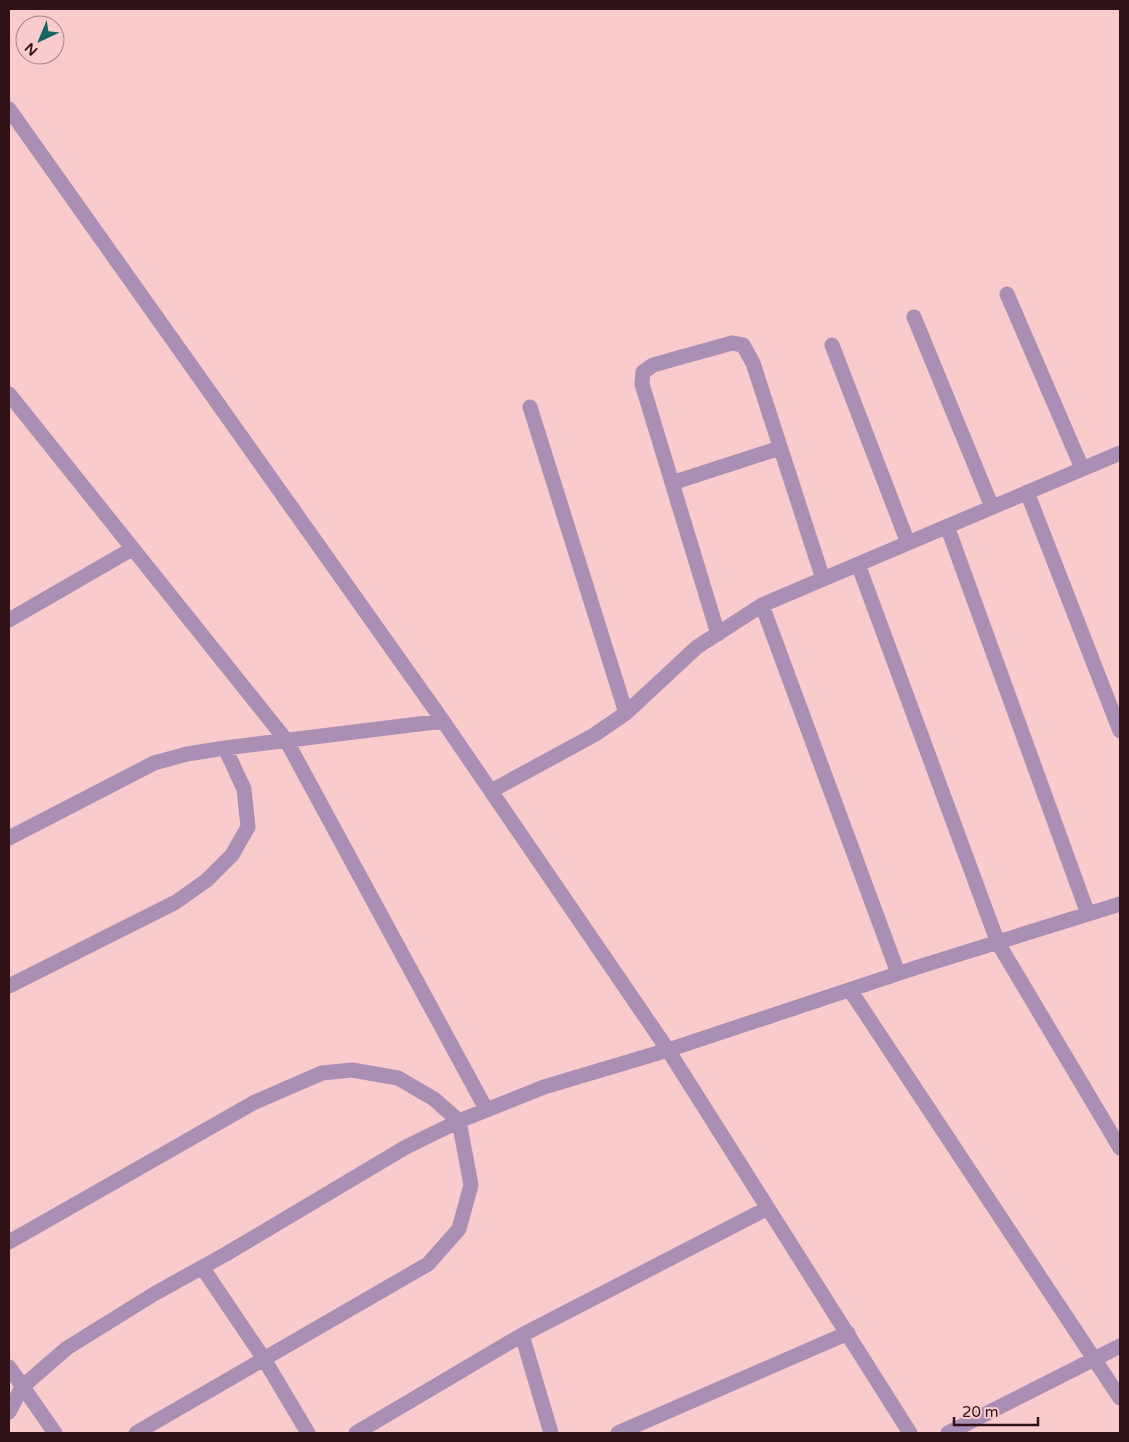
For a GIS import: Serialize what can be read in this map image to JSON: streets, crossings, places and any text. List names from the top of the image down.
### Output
{
  "scale_bar": "20 m",
  "north": "bottom left"
}
